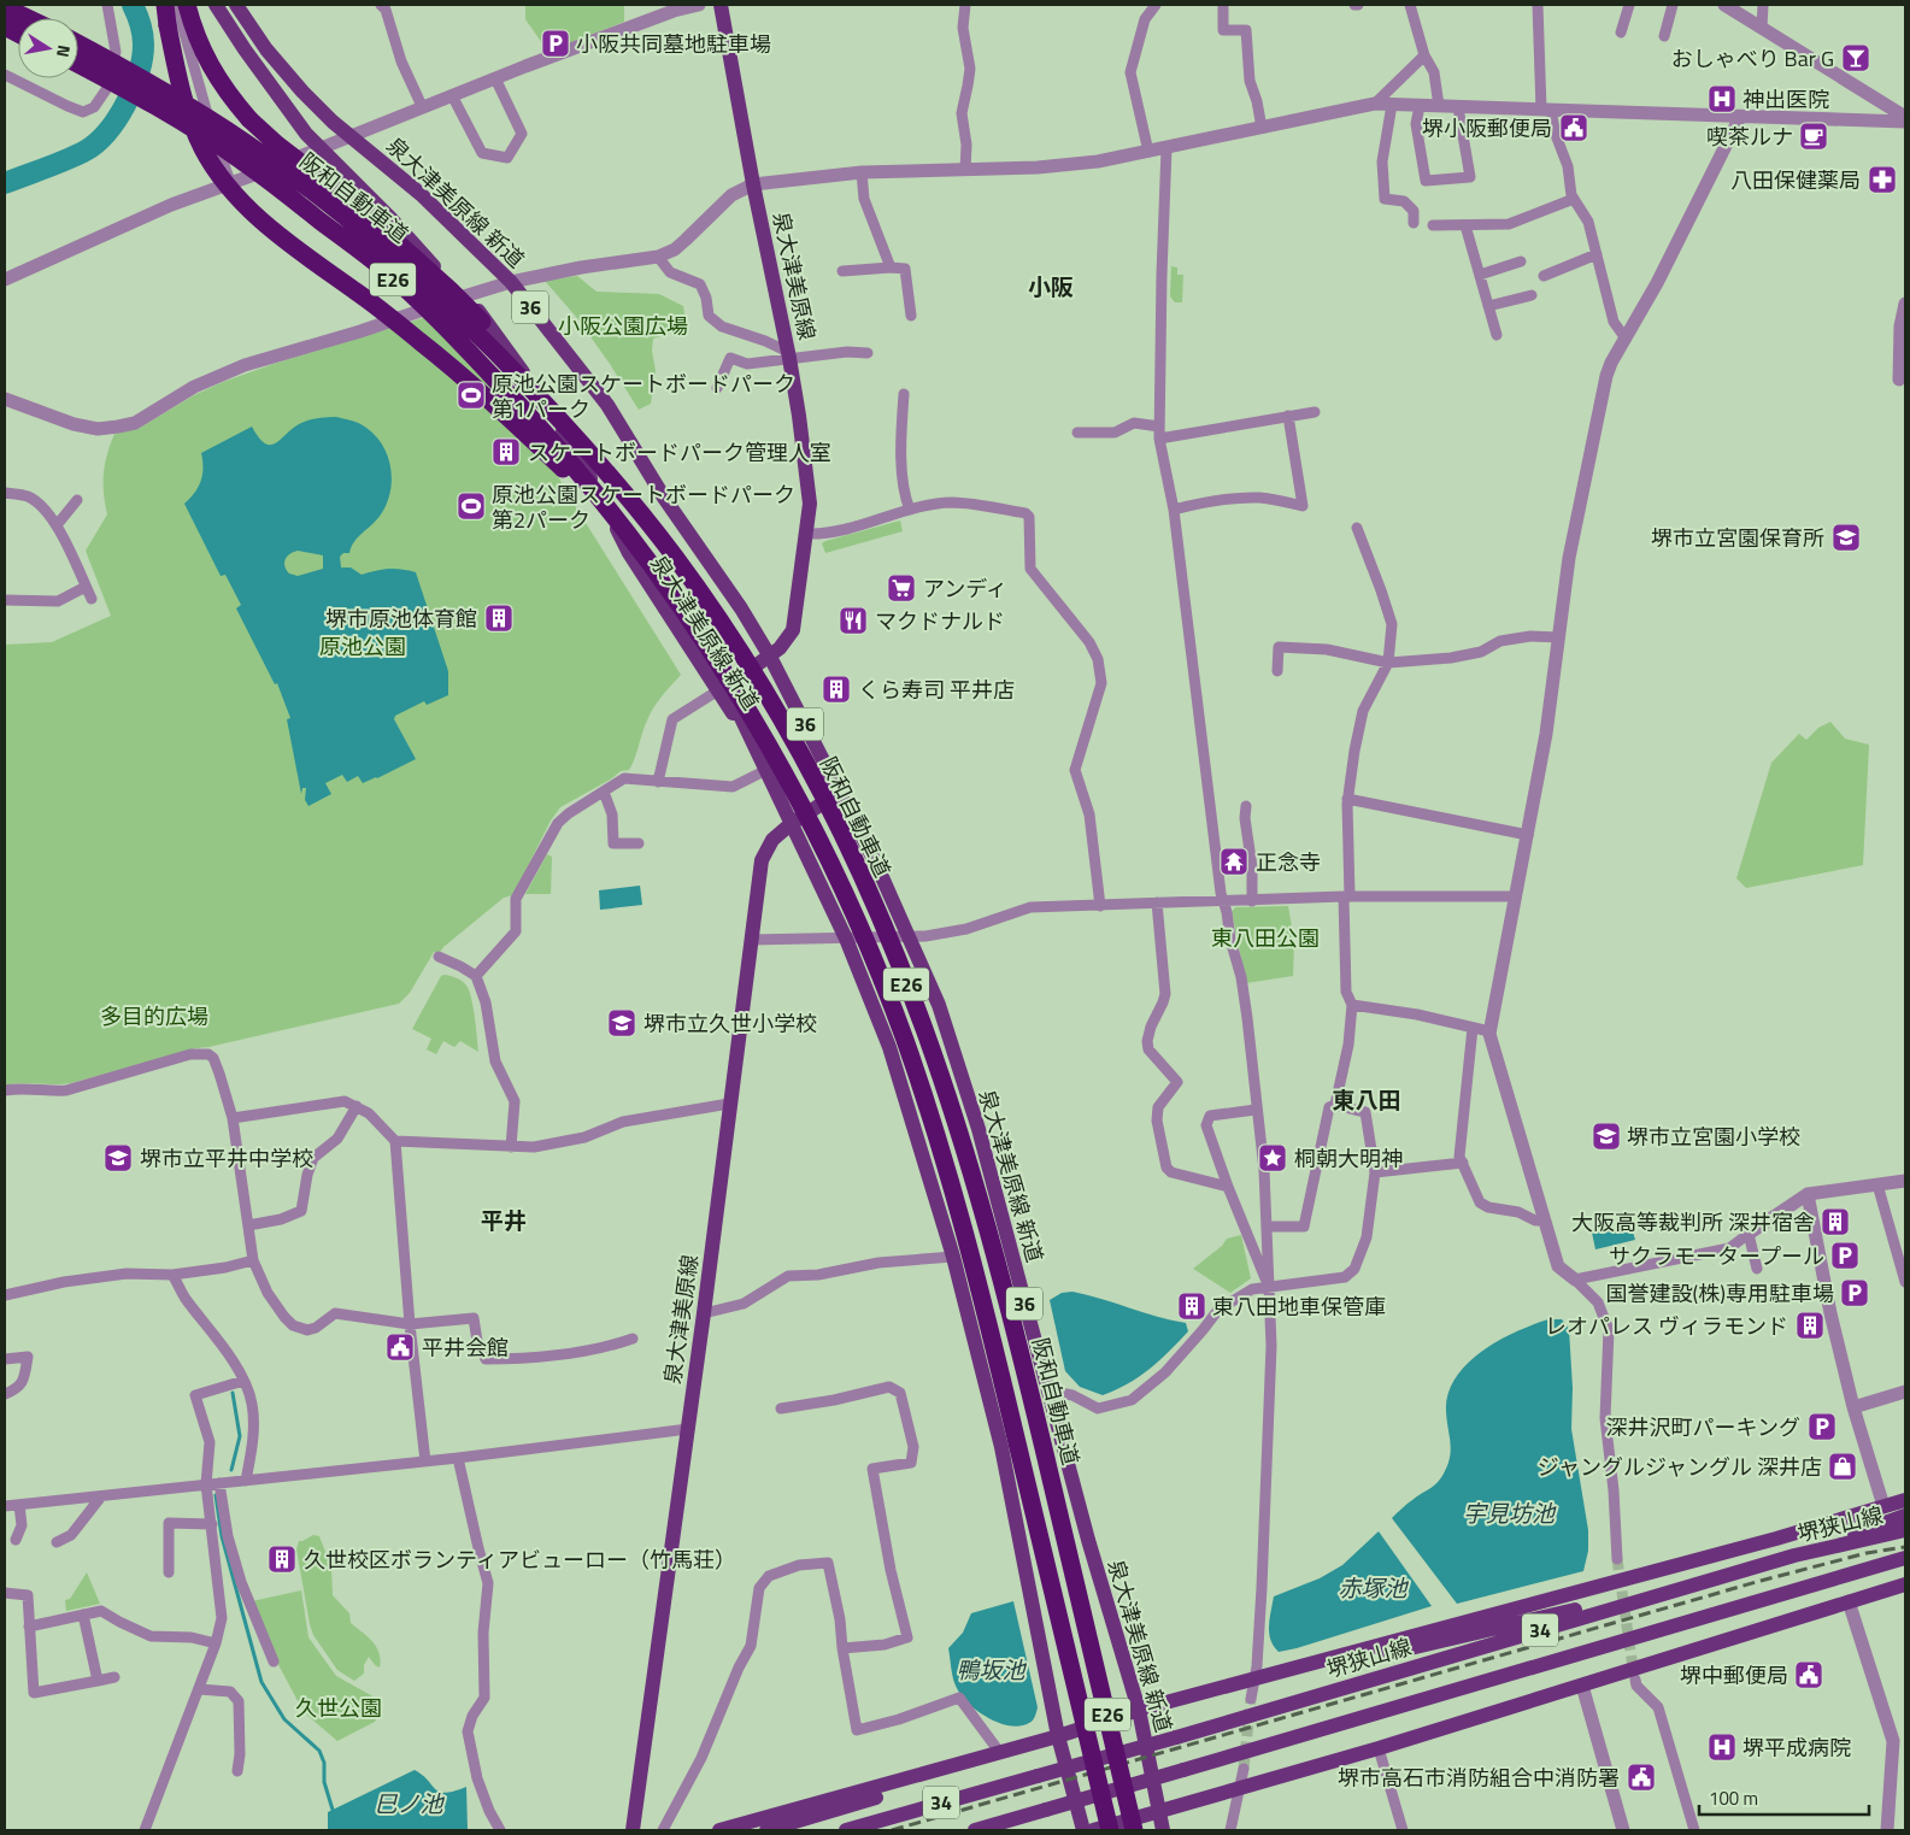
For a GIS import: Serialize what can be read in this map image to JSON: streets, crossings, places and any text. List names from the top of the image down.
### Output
{
  "streets": {
    "highway": ["阪和自動車道", "E26"],
    "main road": [
      "泉大津美原線 新道",
      "泉大津美原線",
      "36",
      "堺狭山線",
      "34"
    ]
  },
  "crossings": [
    ["泉大津美原線 新道", "泉大津美原線"],
    ["泉大津美原線 新道", "36"],
    ["泉大津美原線", "36"]
  ],
  "districts": ["小阪", "東八田", "平井"],
  "water": [
    "宇見坊池",
    "赤塚池",
    "鴨坂池",
    "巳ノ池"
  ],
  "parks": [
    "小阪公園広場",
    "原池公園",
    "東八田公園",
    "多目的広場",
    "久世公園"
  ],
  "places": {
    "parking": [
      "小阪共同墓地駐車場",
      "サクラモータープール",
      "国誉建設(株)専用駐車場",
      "深井沢町パーキング"
    ],
    "bar": ["おしゃべり Bar G"],
    "hospital": ["神出医院", "堺平成病院"],
    "public building": [
      "堺小阪郵便局",
      "平井会館",
      "堺中郵便局",
      "堺市高石市消防組合中消防署"
    ],
    "cafe": ["喫茶ルナ"],
    "pharmacy": ["八田保健薬局"],
    "sports": ["原池公園スケートボードパーク 第1パーク", "原池公園スケートボードパーク 第2パーク"],
    "building": [
      "スケートボードパーク管理人室",
      "堺市原池体育館",
      "くら寿司 平井店",
      "大阪高等裁判所 深井宿舎",
      "東八田地車保管庫",
      "レオパレス ヴィラモンド",
      "久世校区ボランティアビューロー（竹馬荘）"
    ],
    "school or university": [
      "堺市立宮園保育所",
      "堺市立久世小学校",
      "堺市立宮園小学校",
      "堺市立平井中学校"
    ],
    "supermarket": ["アンディ"],
    "restaurant": ["マクドナルド"],
    "temple": ["正念寺"],
    "place": ["桐朝大明神"],
    "shop": ["ジャングルジャングル 深井店"]
  },
  "scale_bar": "100 m",
  "north": "right"
}
